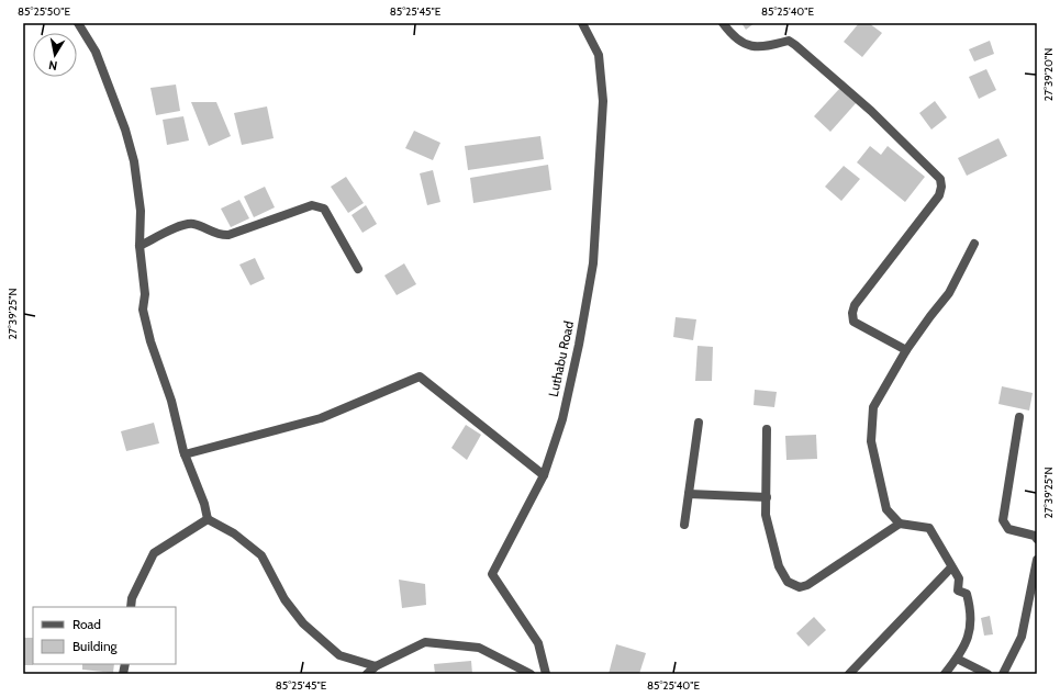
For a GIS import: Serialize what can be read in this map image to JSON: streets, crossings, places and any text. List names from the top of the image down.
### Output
{
  "streets": {
    "street": ["Luthabu Road"]
  },
  "legend": ["Road", "Building"],
  "north": "bottom",
  "coordinates": [
    "85°25'50\"E",
    "85°25'45\"E",
    "85°25'40\"E",
    "27°39'20\"N",
    "27°39'25\"N"
  ]
}
